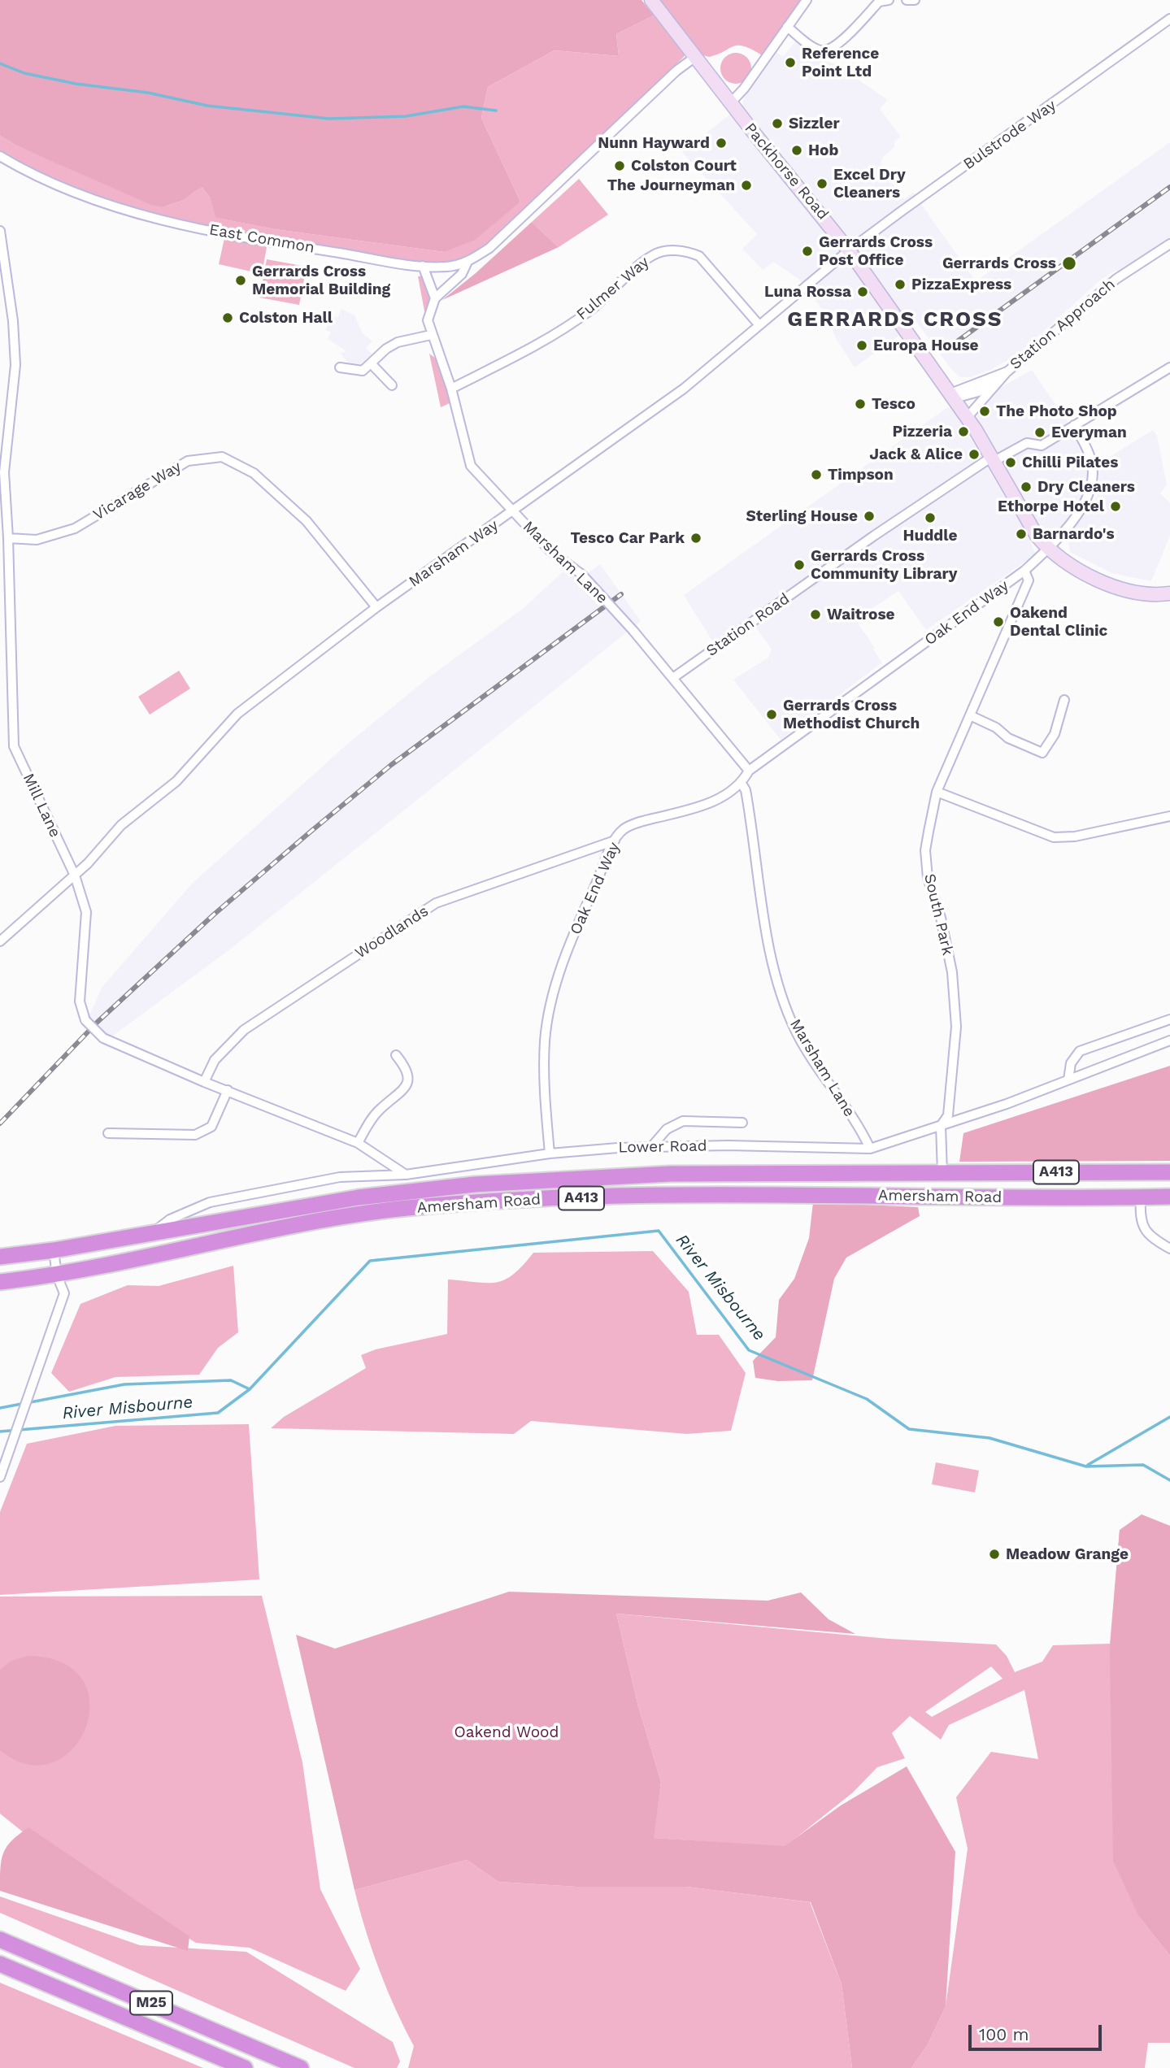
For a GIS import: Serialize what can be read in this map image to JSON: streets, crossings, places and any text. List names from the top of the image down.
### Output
{
  "streets": {
    "highway": ["A413", "Amersham Road", "M25"],
    "main road": ["Packhorse Road"],
    "street": [
      "Bulstrode Way",
      "East Common",
      "Fulmer Way",
      "Station Approach",
      "Vicarage Way",
      "Marsham Way",
      "Marsham Lane",
      "Oak End Way",
      "Station Road",
      "Mill Lane",
      "South Park",
      "Woodlands",
      "Lower Road"
    ]
  },
  "crossings": [
    ["Bulstrode Way", "Packhorse Road"],
    ["Bulstrode Way", "Marsham Way"],
    ["Packhorse Road", "East Common"],
    ["Packhorse Road", "Marsham Way"],
    ["Packhorse Road", "Oak End Way"],
    ["Packhorse Road", "Station Road"],
    ["Fulmer Way", "Marsham Way"],
    ["Fulmer Way", "Marsham Lane"],
    ["Vicarage Way", "Marsham Way"],
    ["Vicarage Way", "Mill Lane"],
    ["Marsham Way", "Marsham Lane"],
    ["Marsham Way", "Mill Lane"],
    ["Marsham Lane", "Oak End Way"],
    ["Marsham Lane", "Station Road"],
    ["Marsham Lane", "Lower Road"],
    ["Oak End Way", "Station Road"],
    ["Oak End Way", "South Park"],
    ["Oak End Way", "Woodlands"],
    ["Oak End Way", "Lower Road"],
    ["Mill Lane", "Woodlands"],
    ["Mill Lane", "Lower Road"],
    ["South Park", "Lower Road"],
    ["South Park", "A413"],
    ["Lower Road", "A413"]
  ],
  "districts": ["GERRARDS CROSS"],
  "water": ["River Misbourne"],
  "parks": ["Oakend Wood"],
  "places": [
    "Reference Point Ltd",
    "Sizzler",
    "Nunn Hayward",
    "Hob",
    "Colston Court",
    "Excel Dry Cleaners",
    "The Journeyman",
    "Gerrards Cross Post Office",
    "Gerrards Cross",
    "Gerrards Cross Memorial Building",
    "PizzaExpress",
    "Luna Rossa",
    "Colston Hall",
    "Europa House",
    "Tesco",
    "The Photo Shop",
    "Pizzeria",
    "Everyman",
    "Jack & Alice",
    "Chilli Pilates",
    "Timpson",
    "Dry Cleaners",
    "Ethorpe Hotel",
    "Sterling House",
    "Huddle",
    "Barnardo's",
    "Tesco Car Park",
    "Gerrards Cross Community Library",
    "Waitrose",
    "Oakend Dental Clinic",
    "Gerrards Cross Methodist Church",
    "Meadow Grange"
  ],
  "scale_bar": "100 m"
}
